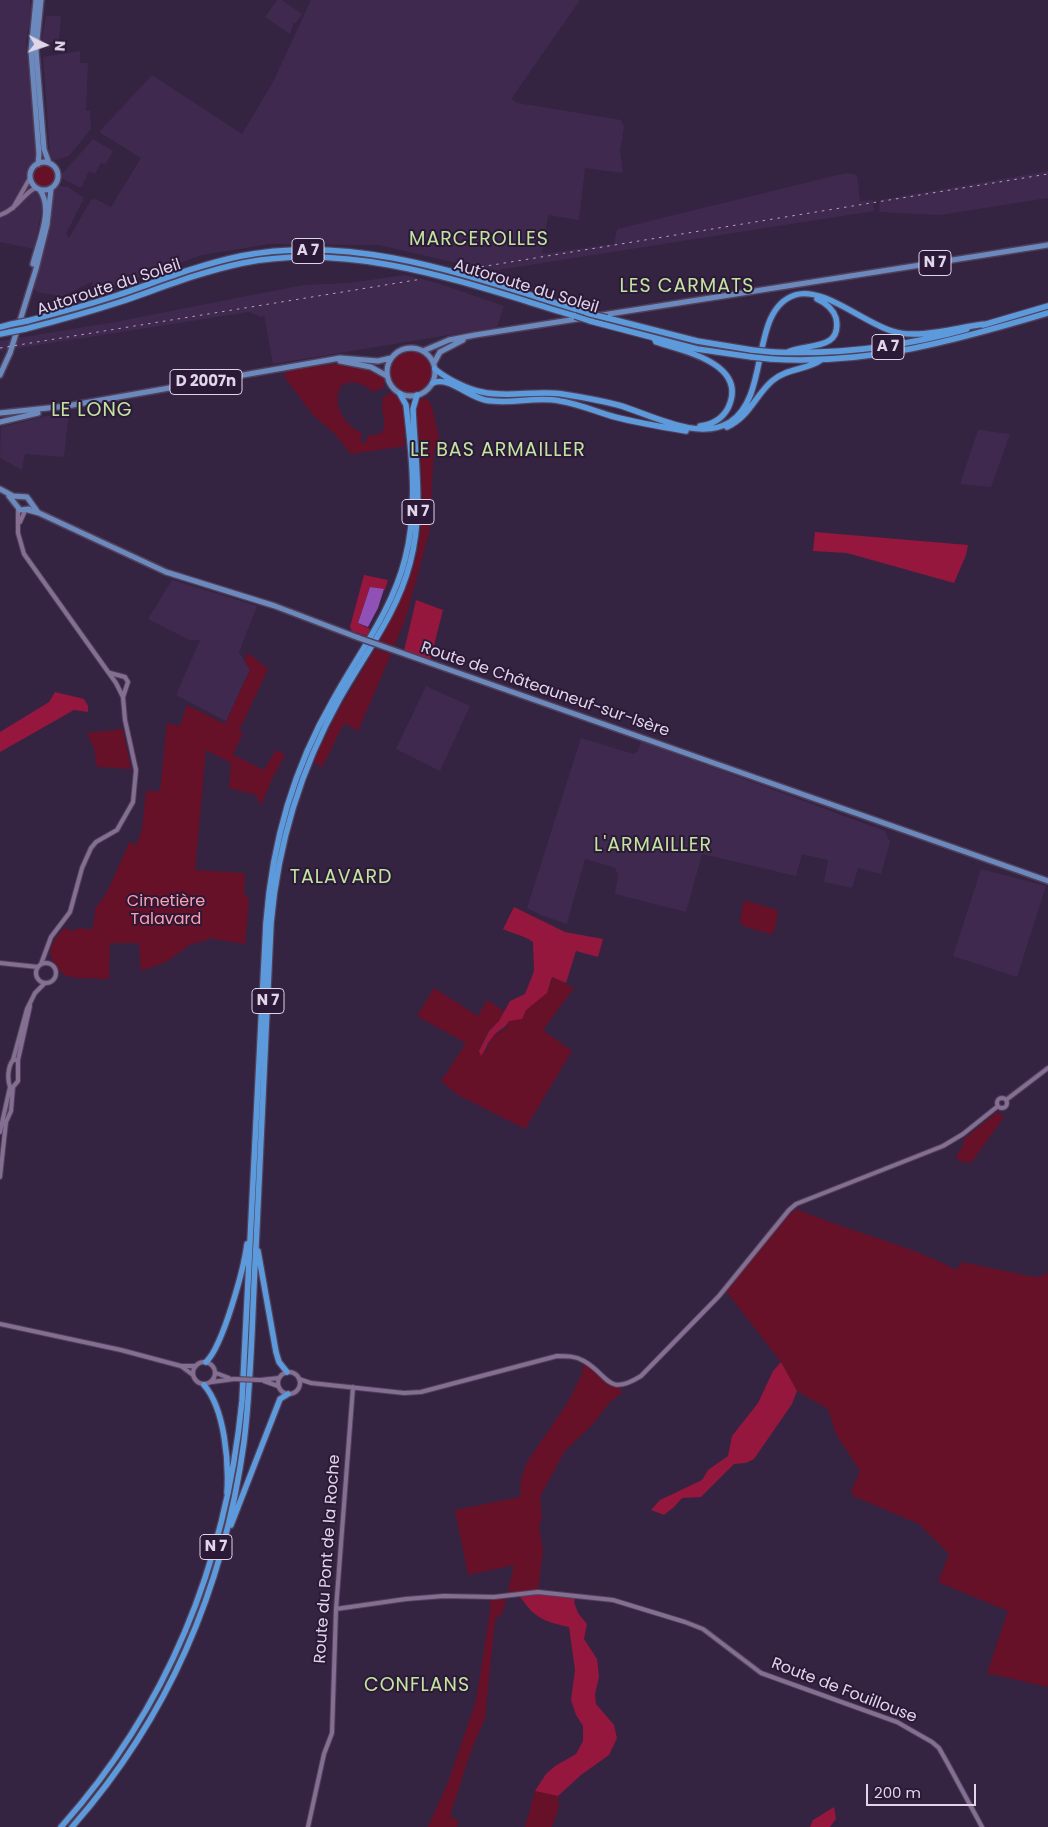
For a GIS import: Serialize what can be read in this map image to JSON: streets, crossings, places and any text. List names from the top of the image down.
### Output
{
  "streets": {
    "highway": ["A 7", "N 7", "Autoroute du Soleil"],
    "main road": ["D 2007n", "Route de Châteauneuf-sur-Isère"],
    "street": ["Route du Pont de la Roche", "Route de Fouillouse"]
  },
  "crossings": [
    ["N 7", "D 2007n"],
    ["Route du Pont de la Roche", "Route de Fouillouse"]
  ],
  "districts": [
    "MARCEROLLES",
    "LES CARMATS",
    "LE LONG",
    "LE BAS ARMAILLER",
    "L'ARMAILLER",
    "TALAVARD",
    "CONFLANS"
  ],
  "parks": ["Cimetière Talavard"],
  "scale_bar": "200 m",
  "north": "right"
}
